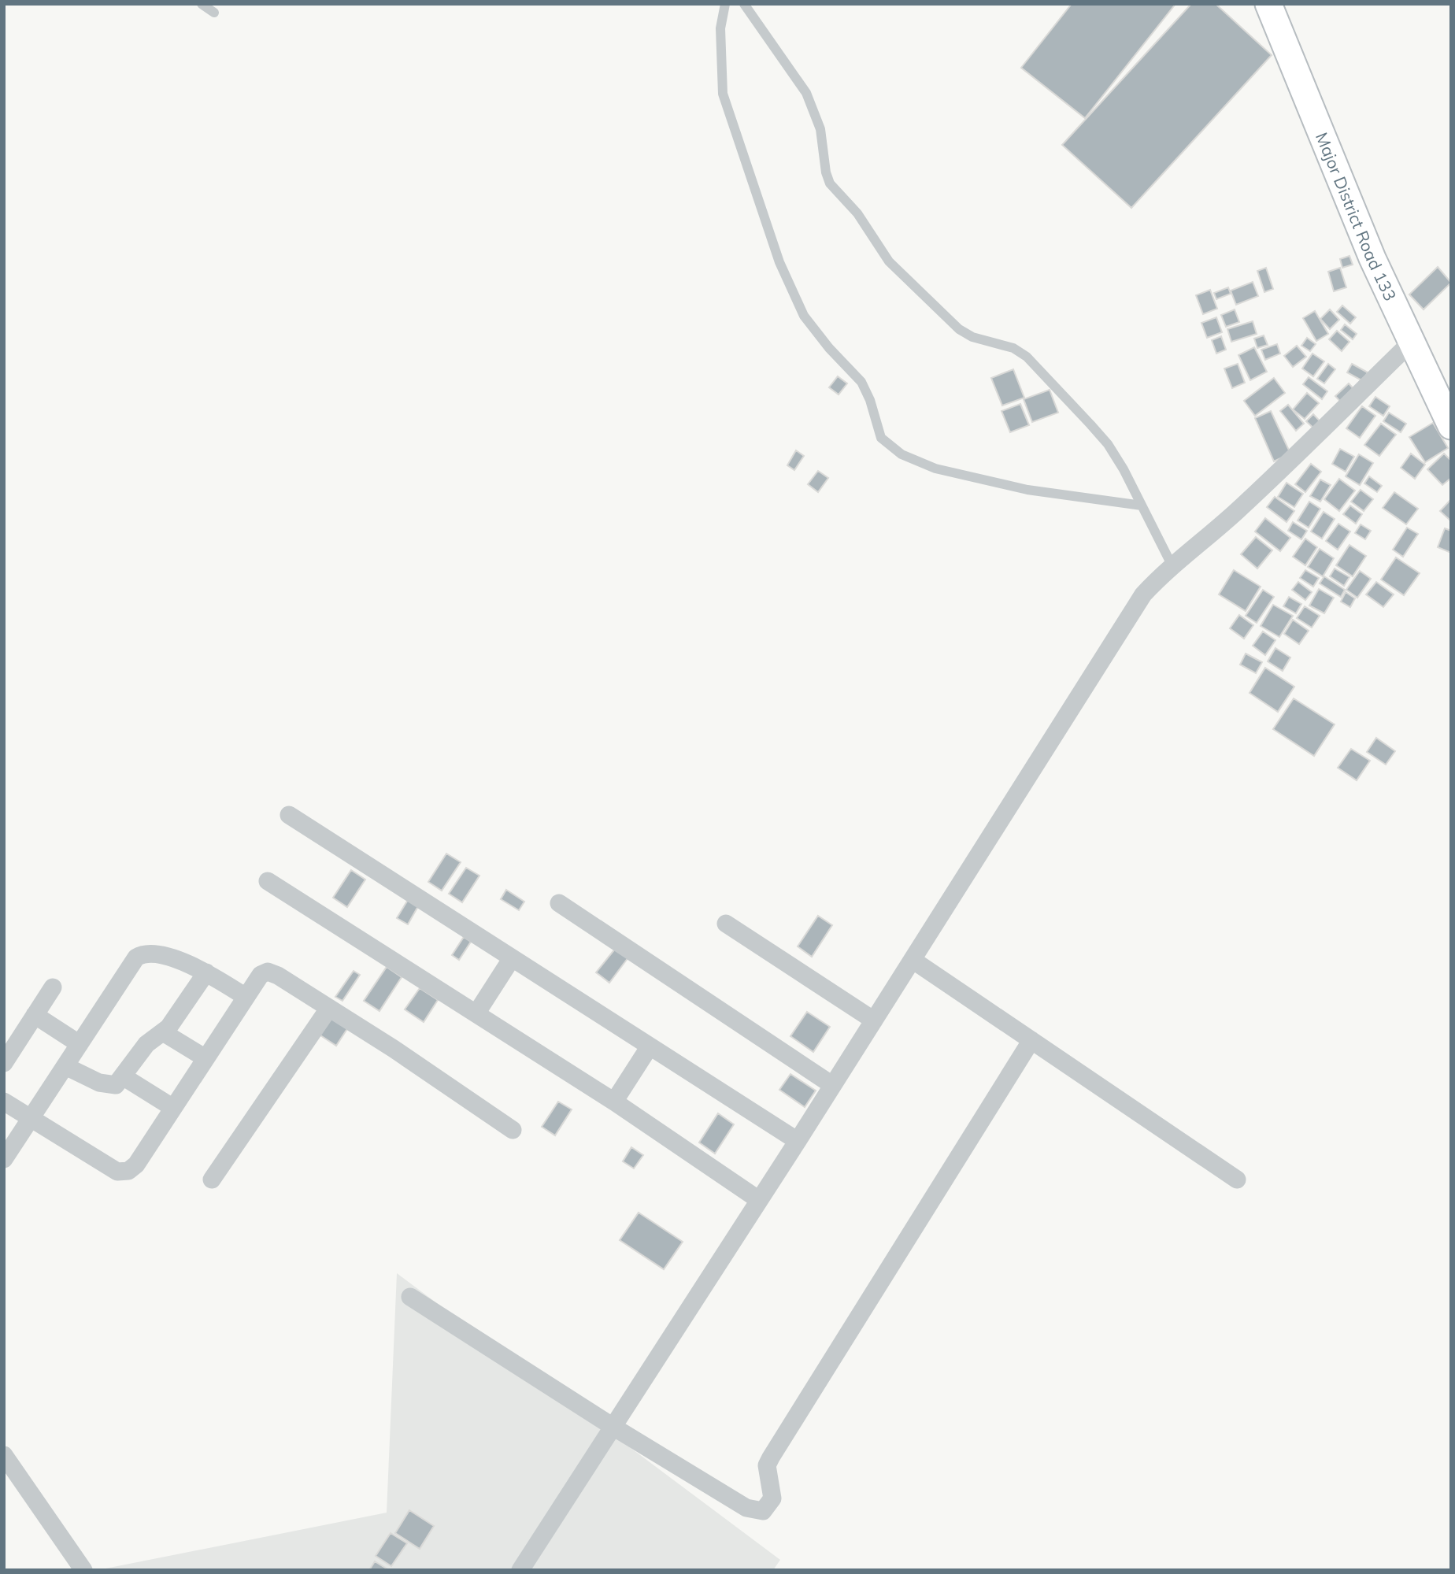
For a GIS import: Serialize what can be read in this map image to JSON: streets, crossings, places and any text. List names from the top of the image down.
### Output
{
  "streets": {
    "main road": ["Major District Road 133"]
  }
}
